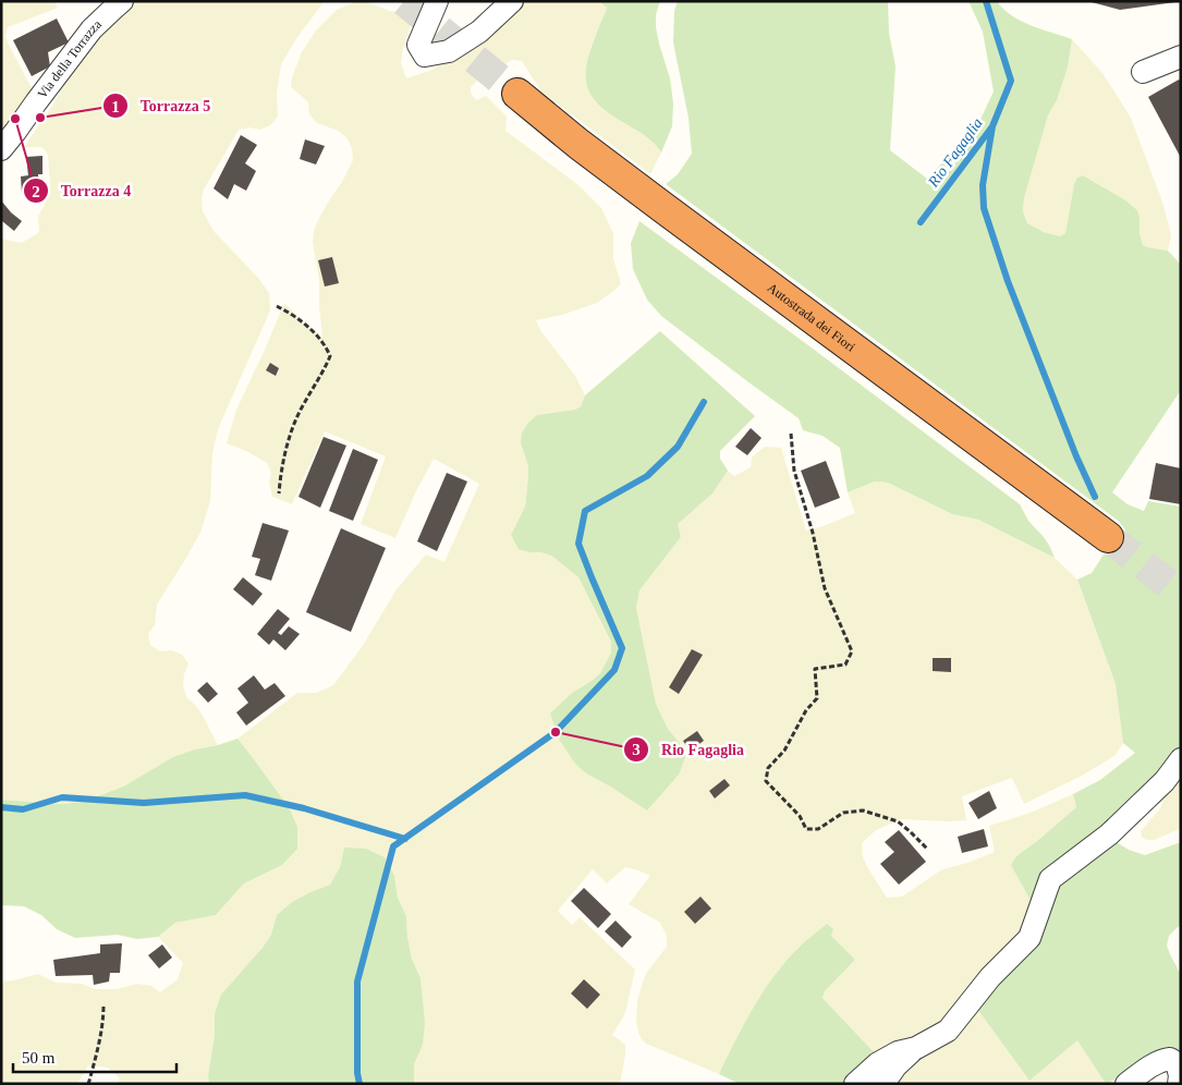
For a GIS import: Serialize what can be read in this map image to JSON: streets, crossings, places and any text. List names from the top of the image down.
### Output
{
  "streets": {
    "highway": ["Autostrada dei Fiori"],
    "street": ["Via della Torrazza"]
  },
  "water": ["Rio Fagaglia"],
  "places": ["Torrazza 5", "Torrazza 4", "Rio Fagaglia"],
  "scale_bar": "50 m"
}
